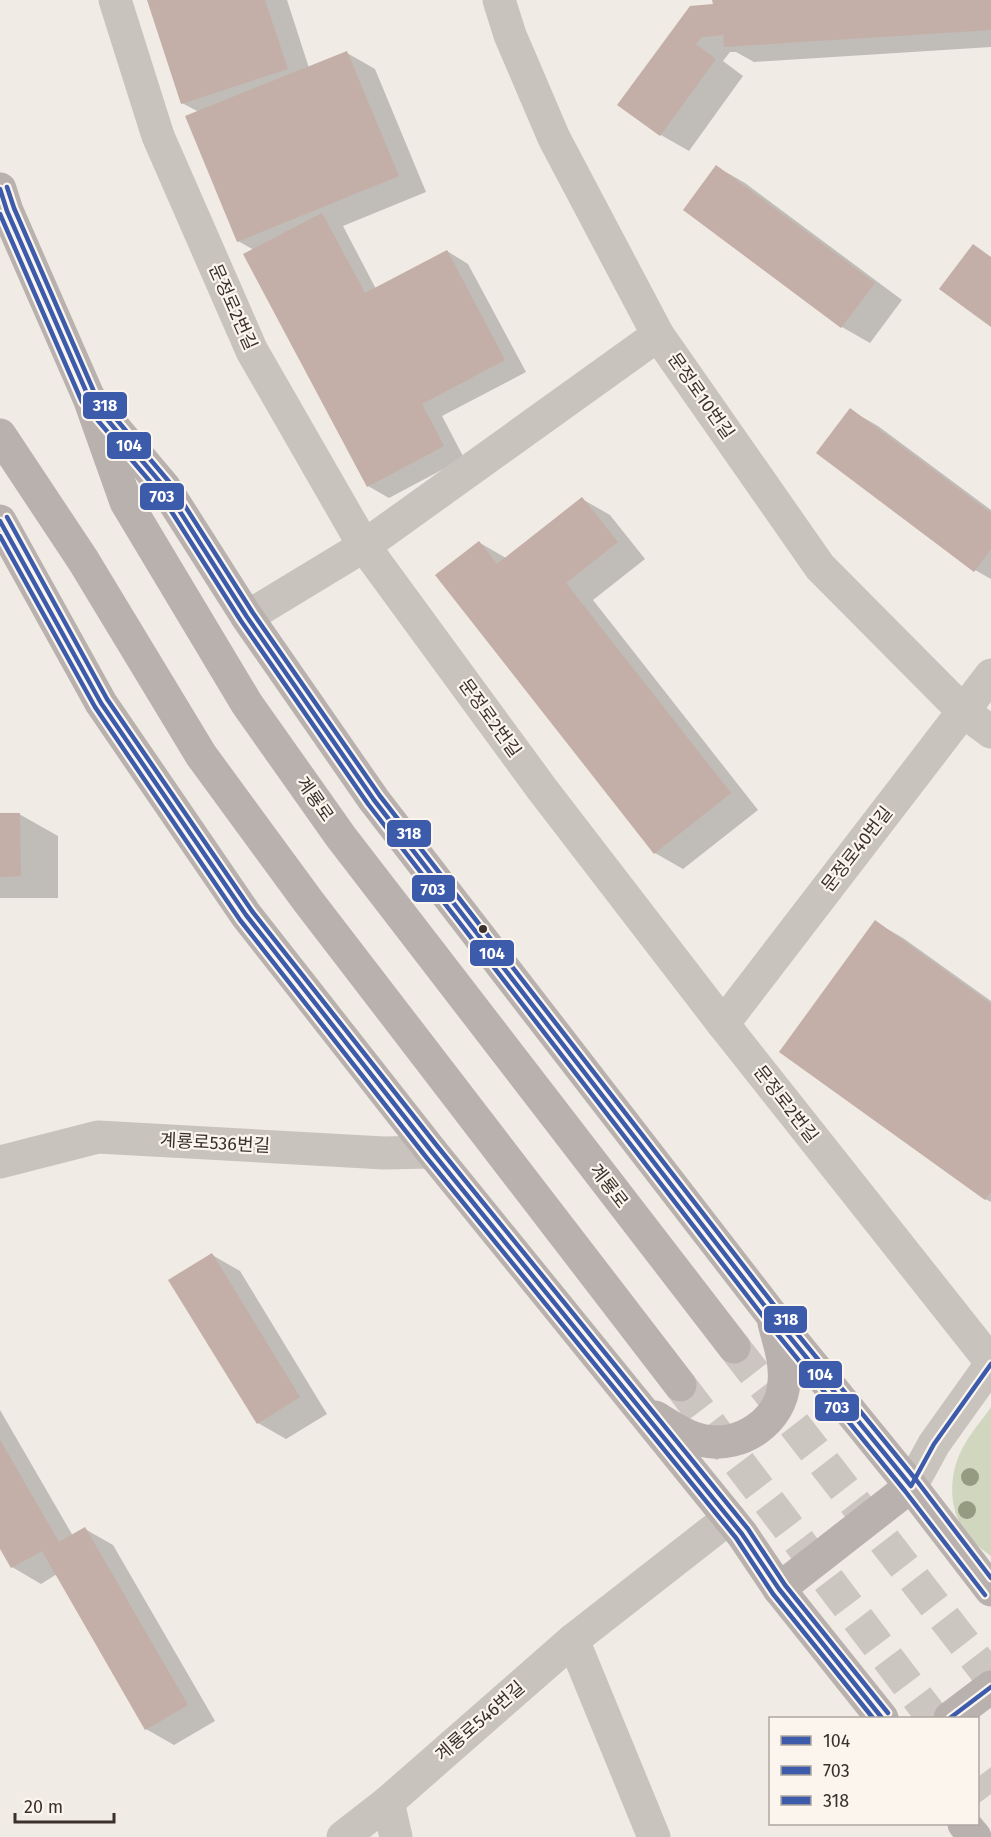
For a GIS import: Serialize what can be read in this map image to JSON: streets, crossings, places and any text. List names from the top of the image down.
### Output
{
  "streets": {
    "main road": ["계룡로"],
    "street": [
      "문정로2번길",
      "문정로10번길",
      "문정로40번길",
      "계룡로536번길",
      "계룡로546번길"
    ]
  },
  "crossings": [
    ["문정로2번길", "문정로40번길"],
    ["문정로10번길", "문정로40번길"]
  ],
  "lines": ["transit line 318", "transit line 104", "transit line 703"],
  "legend": ["104", "703", "318"],
  "scale_bar": "20 m"
}
